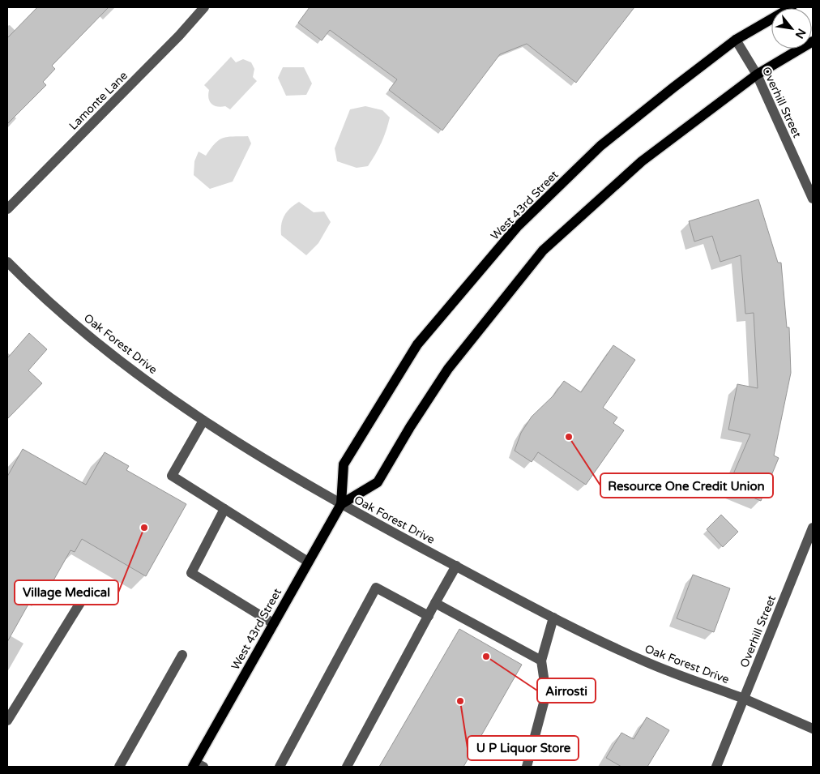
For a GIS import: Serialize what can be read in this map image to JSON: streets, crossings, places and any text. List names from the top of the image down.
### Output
{
  "streets": {
    "main road": ["West 43rd Street"],
    "street": ["Lamonte Lane", "Overhill Street", "Oak Forest Drive"]
  },
  "crossings": [
    ["Overhill Street", "West 43rd Street"],
    ["Overhill Street", "Oak Forest Drive"],
    ["West 43rd Street", "Oak Forest Drive"]
  ],
  "places": [
    "Resource One Credit Union",
    "Village Medical",
    "Airrosti",
    "U P Liquor Store"
  ],
  "north": "bottom right"
}
